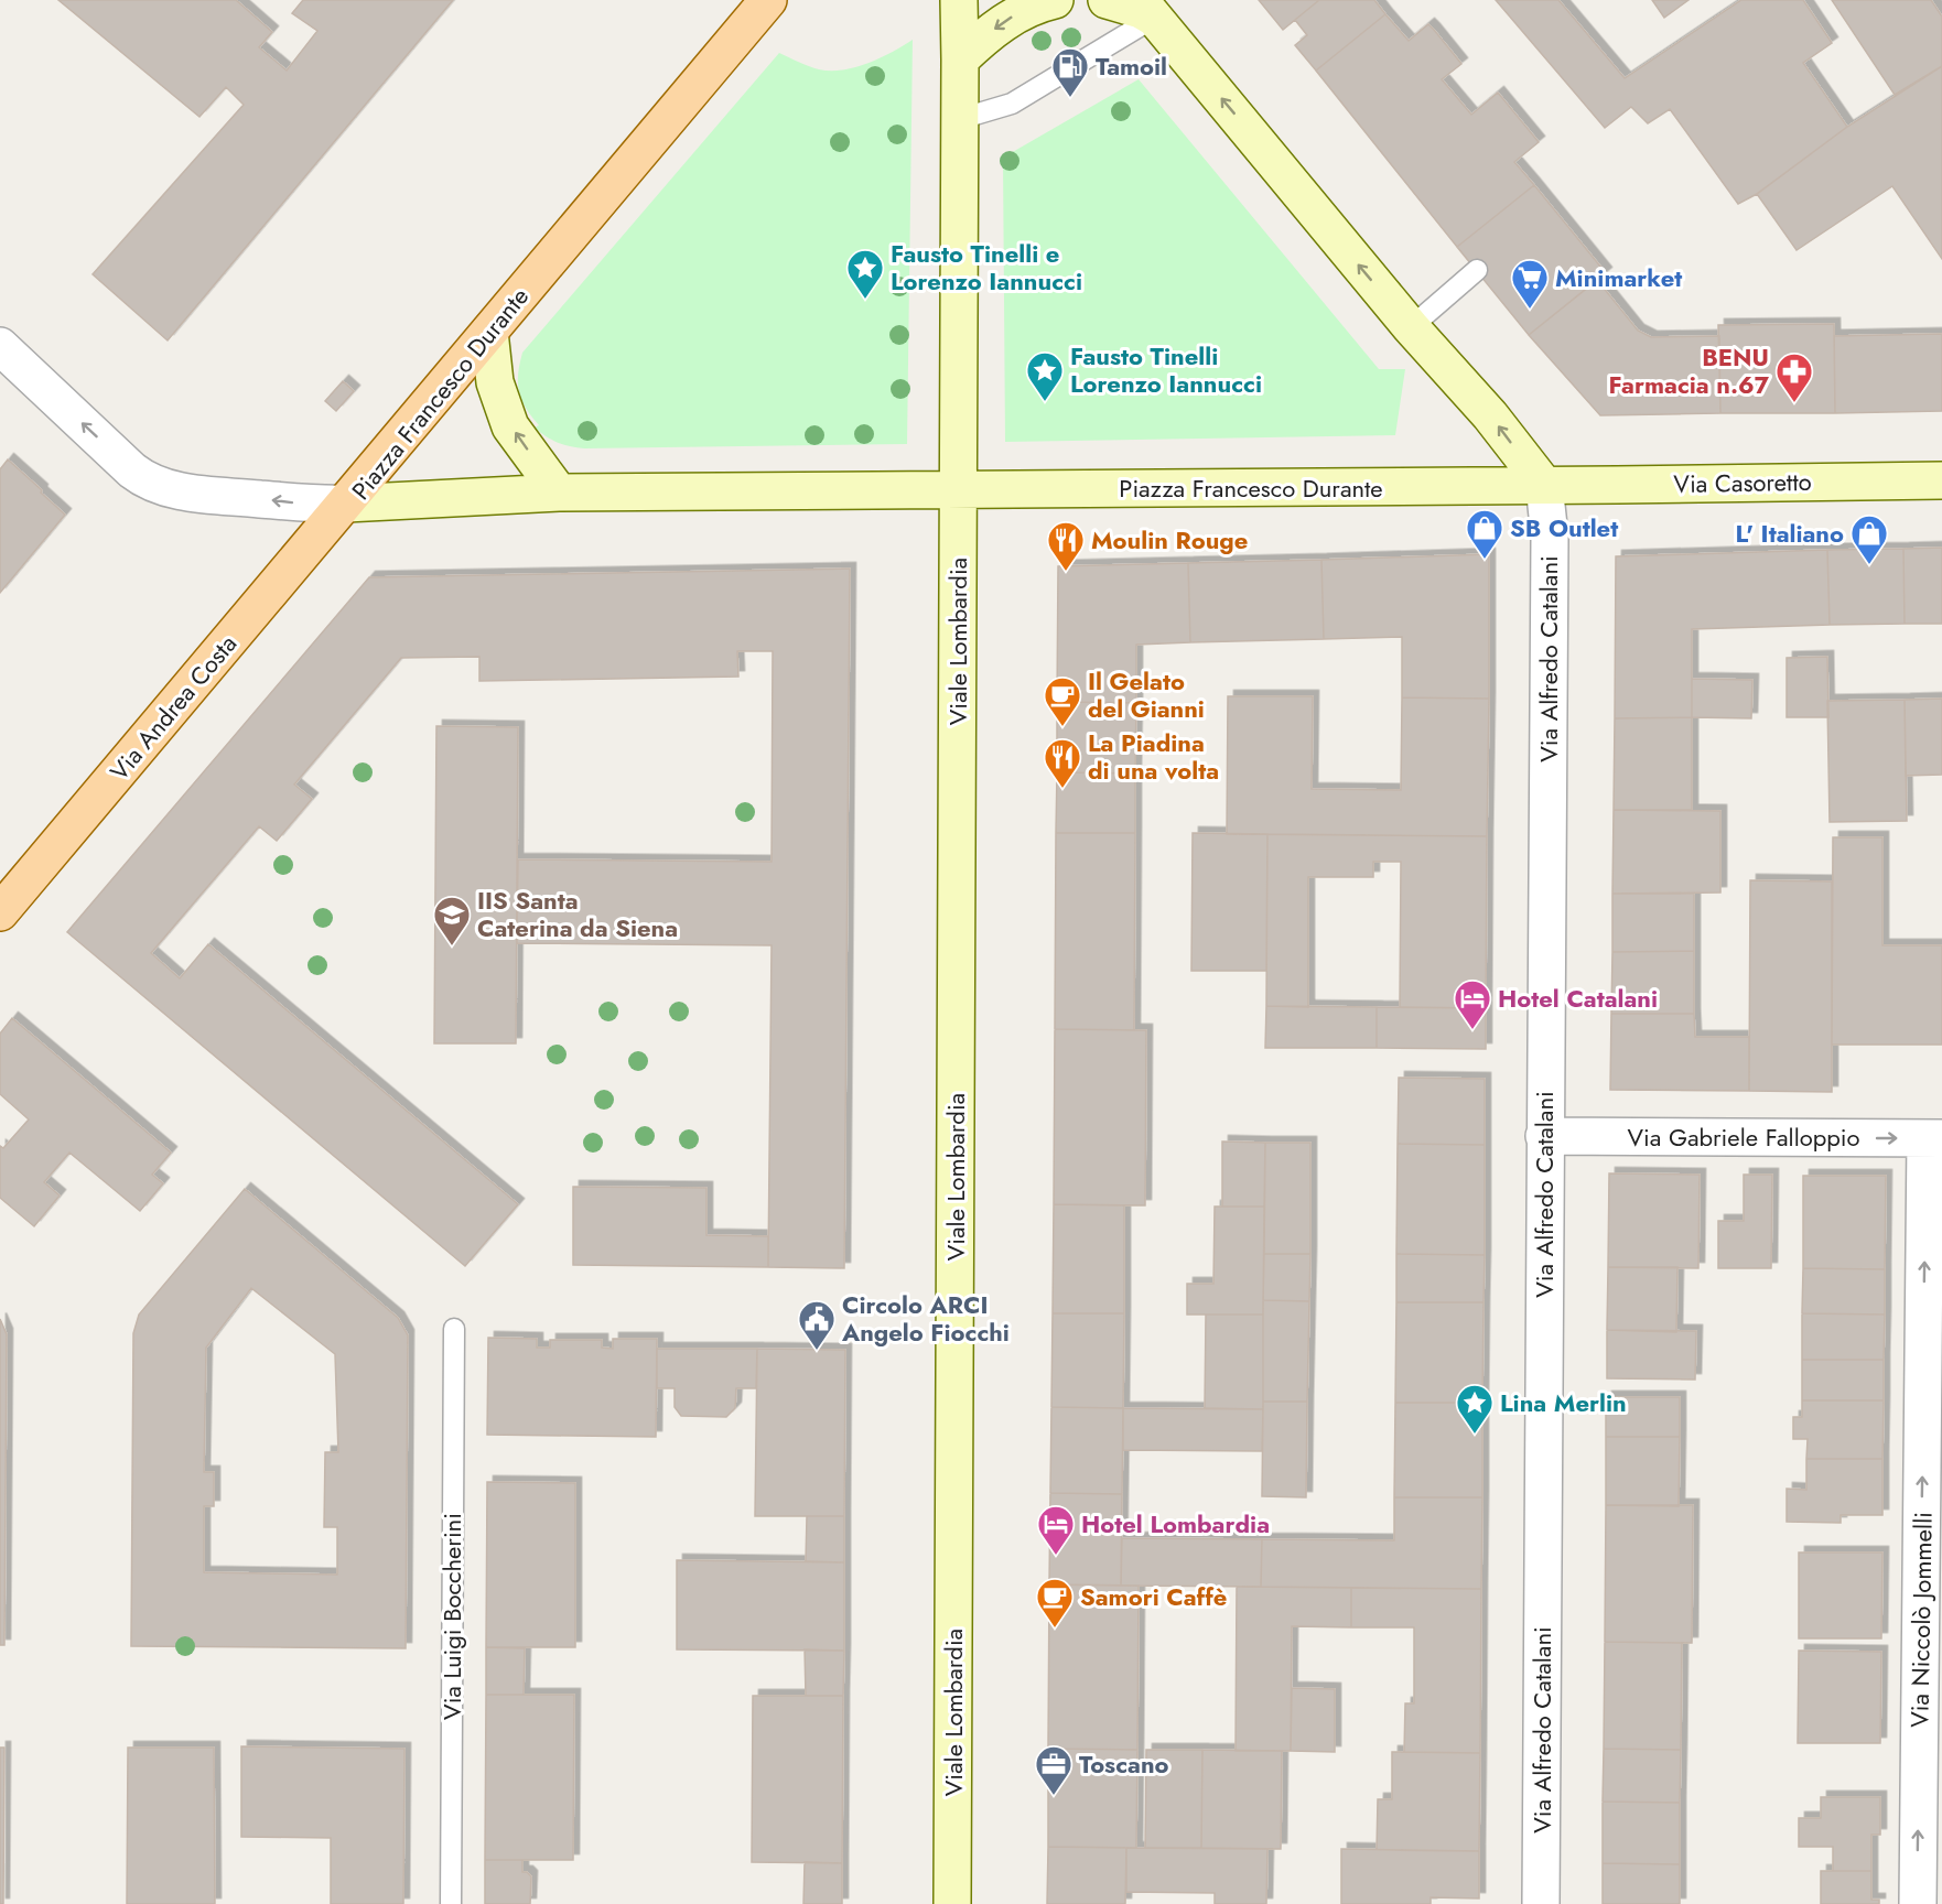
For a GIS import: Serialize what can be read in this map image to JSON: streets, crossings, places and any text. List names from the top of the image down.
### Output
{
  "streets": {
    "main road": ["Piazza Francesco Durante", "Via Andrea Costa"],
    "street": [
      "Via Casoretto",
      "Viale Lombardia",
      "Via Alfredo Catalani",
      "Via Gabriele Falloppio",
      "Via Niccolò Jommelli"
    ],
    "lane": ["Via Luigi Boccherini"]
  },
  "crossings": [
    ["Piazza Francesco Durante", "Via Casoretto"],
    ["Piazza Francesco Durante", "Viale Lombardia"],
    ["Piazza Francesco Durante", "Via Alfredo Catalani"],
    ["Piazza Francesco Durante", "Via Andrea Costa"],
    ["Via Casoretto", "Via Alfredo Catalani"],
    ["Via Alfredo Catalani", "Via Gabriele Falloppio"],
    ["Via Gabriele Falloppio", "Via Niccolò Jommelli"]
  ],
  "one_way": ["Via Gabriele Falloppio", "Via Niccolò Jommelli"],
  "places": {
    "fuel station": ["Tamoil"],
    "place": ["Fausto Tinelli e Lorenzo Iannucci", "Fausto Tinelli Lorenzo Iannucci", "Lina Merlin"],
    "supermarket": ["Minimarket"],
    "pharmacy": ["BENU Farmacia n.67"],
    "shop": ["SB Outlet", "L' Italiano"],
    "restaurant": ["Moulin Rouge", "La Piadina di una volta"],
    "cafe": ["Il Gelato del Gianni", "Samori Caffè"],
    "school or university": ["IIS Santa Caterina da Siena"],
    "hotel": ["Hotel Catalani", "Hotel Lombardia"],
    "public building": ["Circolo ARCI Angelo Fiocchi"],
    "office": ["Toscano"]
  }
}
